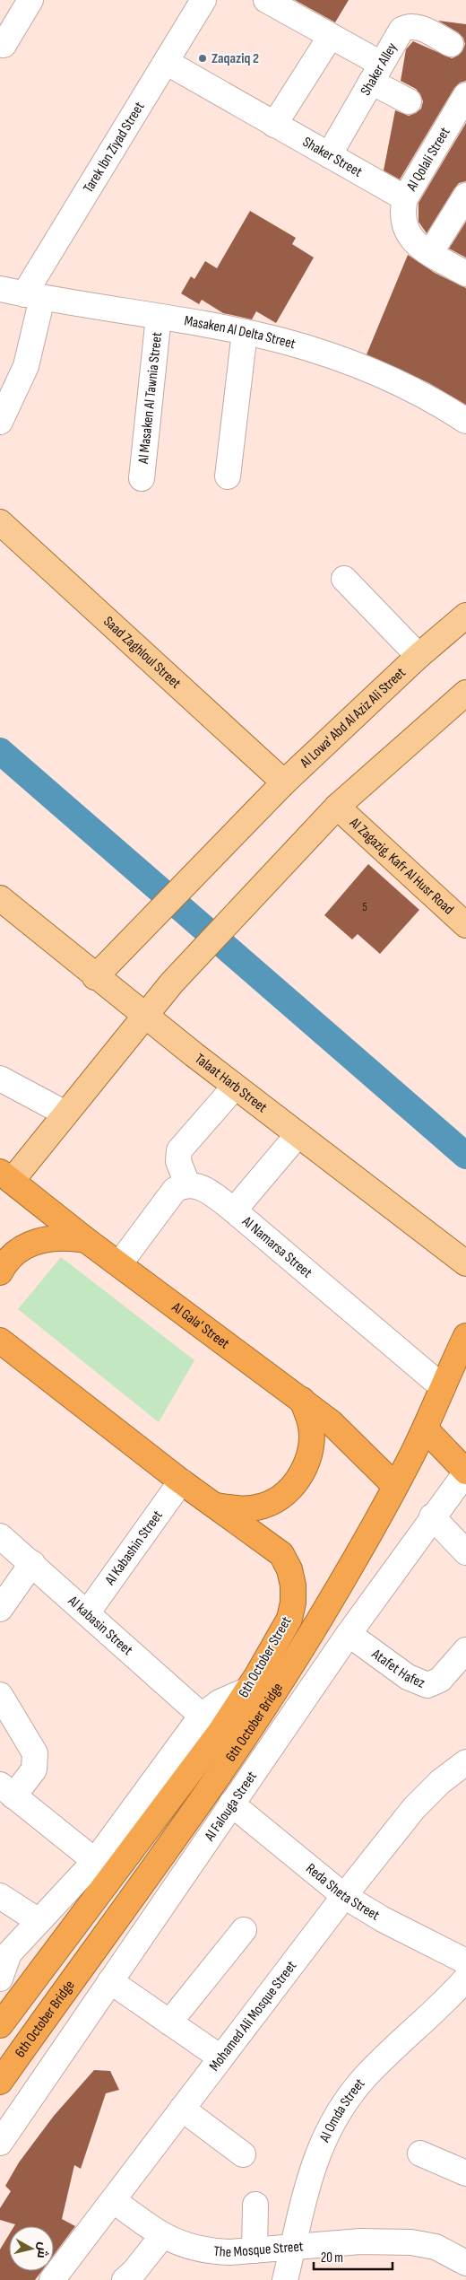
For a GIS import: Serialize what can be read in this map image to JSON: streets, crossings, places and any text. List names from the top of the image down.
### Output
{
  "streets": {
    "highway": ["Al Gala' Street", "6th October Street", "6th October Bridge"],
    "main road": [
      "Saad Zaghloul Street",
      "Al Lowa' Abd Al Aziz Ali Street",
      "Al Zagazig, Kafr Al Husr Road",
      "Talaat Harb Street"
    ],
    "street": [
      "Shaker Alley",
      "Tarek Ibn Ziyad Street",
      "Shaker Street",
      "Al Qolali Street",
      "Masaken Al Delta Street",
      "Al Masaken Al Tawnia Street",
      "Al Namarsa Street",
      "Al Kabashin Street",
      "Al kabasin Street",
      "Atafet Hafez",
      "Al Falouga Street",
      "Reda Sheta Street",
      "Mohamed Ali Mosque Street",
      "Al Omda Street",
      "The Mosque Street"
    ]
  },
  "crossings": [
    ["Shaker Alley", "Shaker Street"],
    ["Tarek Ibn Ziyad Street", "Shaker Street"],
    ["Tarek Ibn Ziyad Street", "Masaken Al Delta Street"],
    ["Shaker Street", "Al Qolali Street"],
    ["Masaken Al Delta Street", "Al Masaken Al Tawnia Street"],
    ["Saad Zaghloul Street", "Al Lowa' Abd Al Aziz Ali Street"],
    ["Al Lowa' Abd Al Aziz Ali Street", "Talaat Harb Street"],
    ["Al Namarsa Street", "6th October Bridge"],
    ["Al Gala' Street", "6th October Bridge"],
    ["Al Kabashin Street", "Al kabasin Street"],
    ["Atafet Hafez", "Al Falouga Street"],
    ["Al Falouga Street", "Reda Sheta Street"],
    ["Reda Sheta Street", "Mohamed Ali Mosque Street"],
    ["Mohamed Ali Mosque Street", "The Mosque Street"],
    ["Al Omda Street", "The Mosque Street"]
  ],
  "places": ["Zaqaziq 2"],
  "house_numbers": ["5"],
  "scale_bar": "20 m",
  "north": "right"
}
